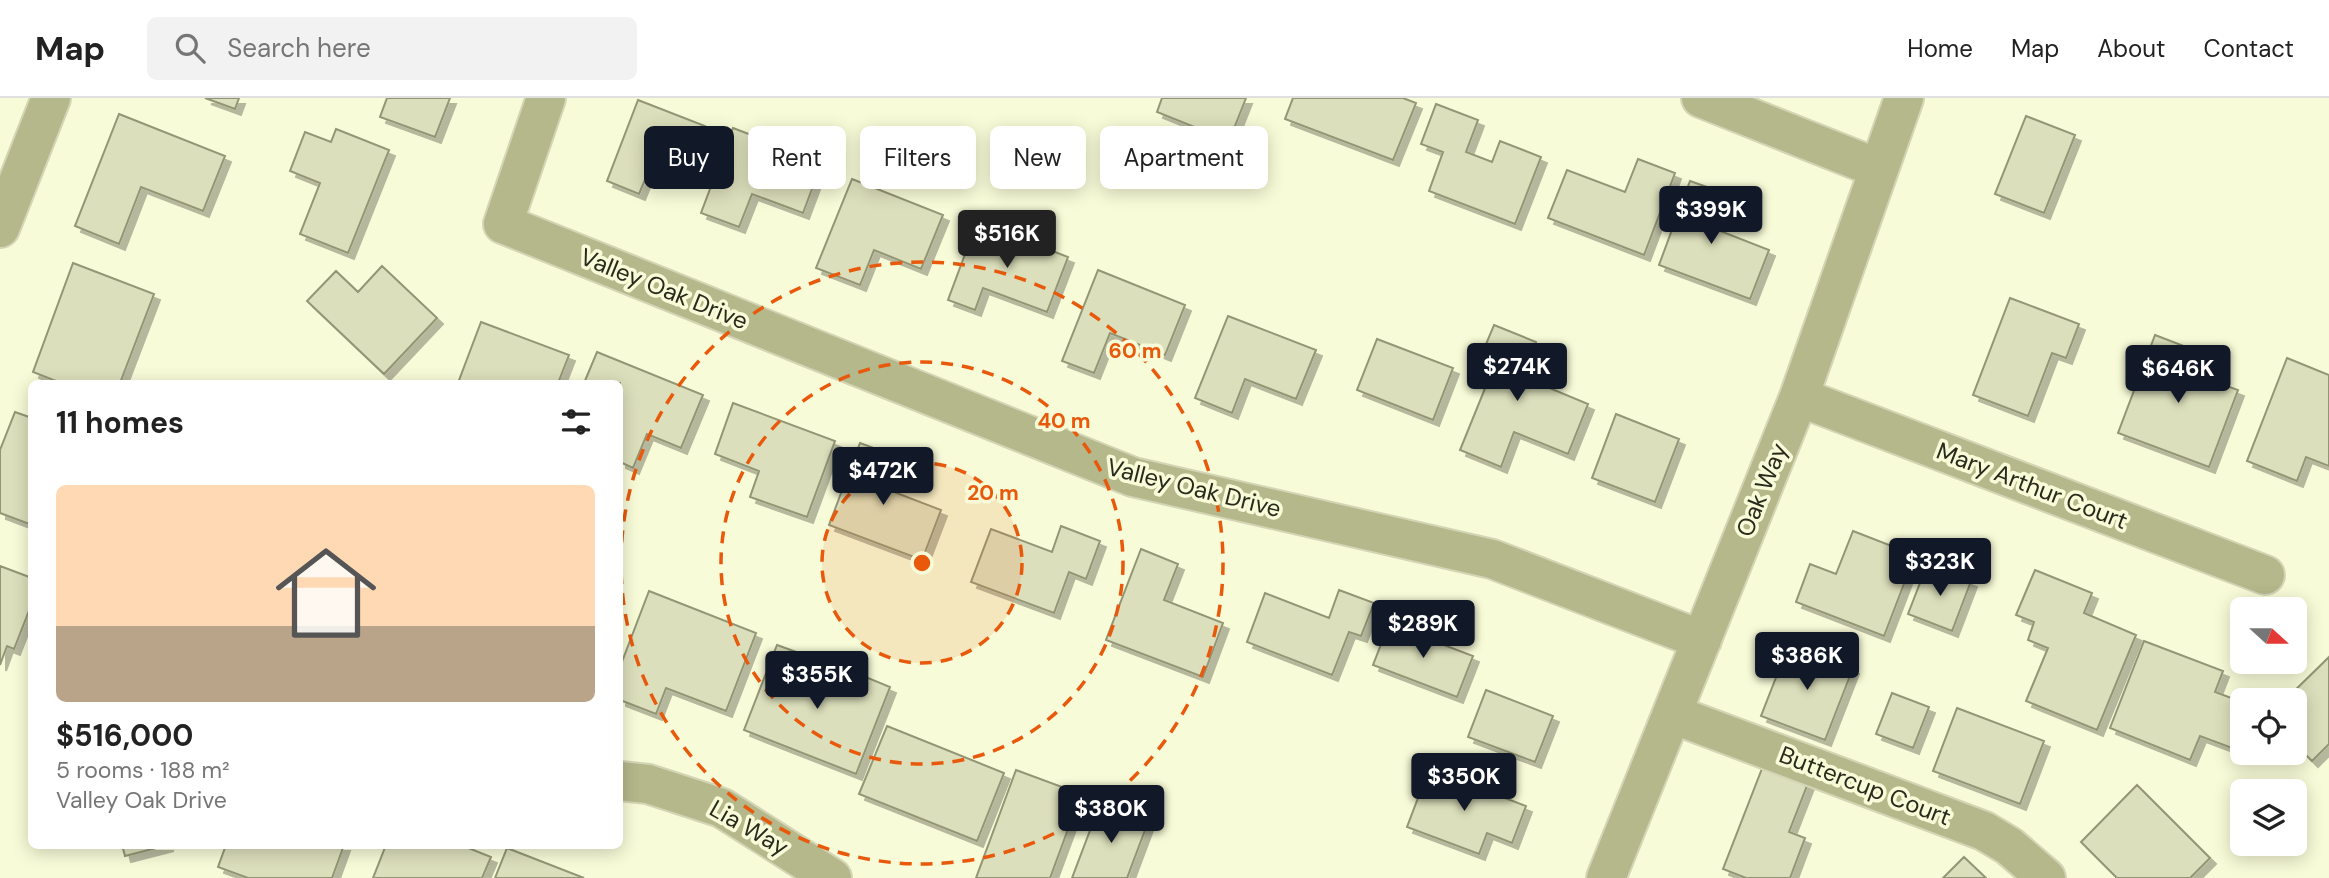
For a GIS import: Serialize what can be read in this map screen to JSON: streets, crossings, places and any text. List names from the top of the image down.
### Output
{
  "streets": {
    "street": [
      "Valley Oak Drive",
      "Mary Arthur Court",
      "Oak Way",
      "Buttercup Court",
      "Lia Way"
    ]
  },
  "crossings": [
    ["Valley Oak Drive", "Oak Way"],
    ["Mary Arthur Court", "Oak Way"],
    ["Oak Way", "Buttercup Court"]
  ],
  "north": "right",
  "page": {
    "header": "Map",
    "search": "Search here",
    "nav": [
      "Home",
      "Map",
      "About",
      "Contact"
    ],
    "chip": [
      "Buy",
      "Rent",
      "Filters",
      "New",
      "Apartment"
    ],
    "price": [
      "$399K",
      "$516K",
      "$274K",
      "$646K",
      "$472K",
      "$323K",
      "$289K",
      "$386K",
      "$355K",
      "$350K",
      "$380K"
    ],
    "heading": "11 homes",
    "list": [
      {
        "name": "$516,000",
        "note": "5 rooms · 188 m² · Valley Oak Drive"
      }
    ]
  },
  "rings": ["60 m", "40 m", "20 m"]
}
